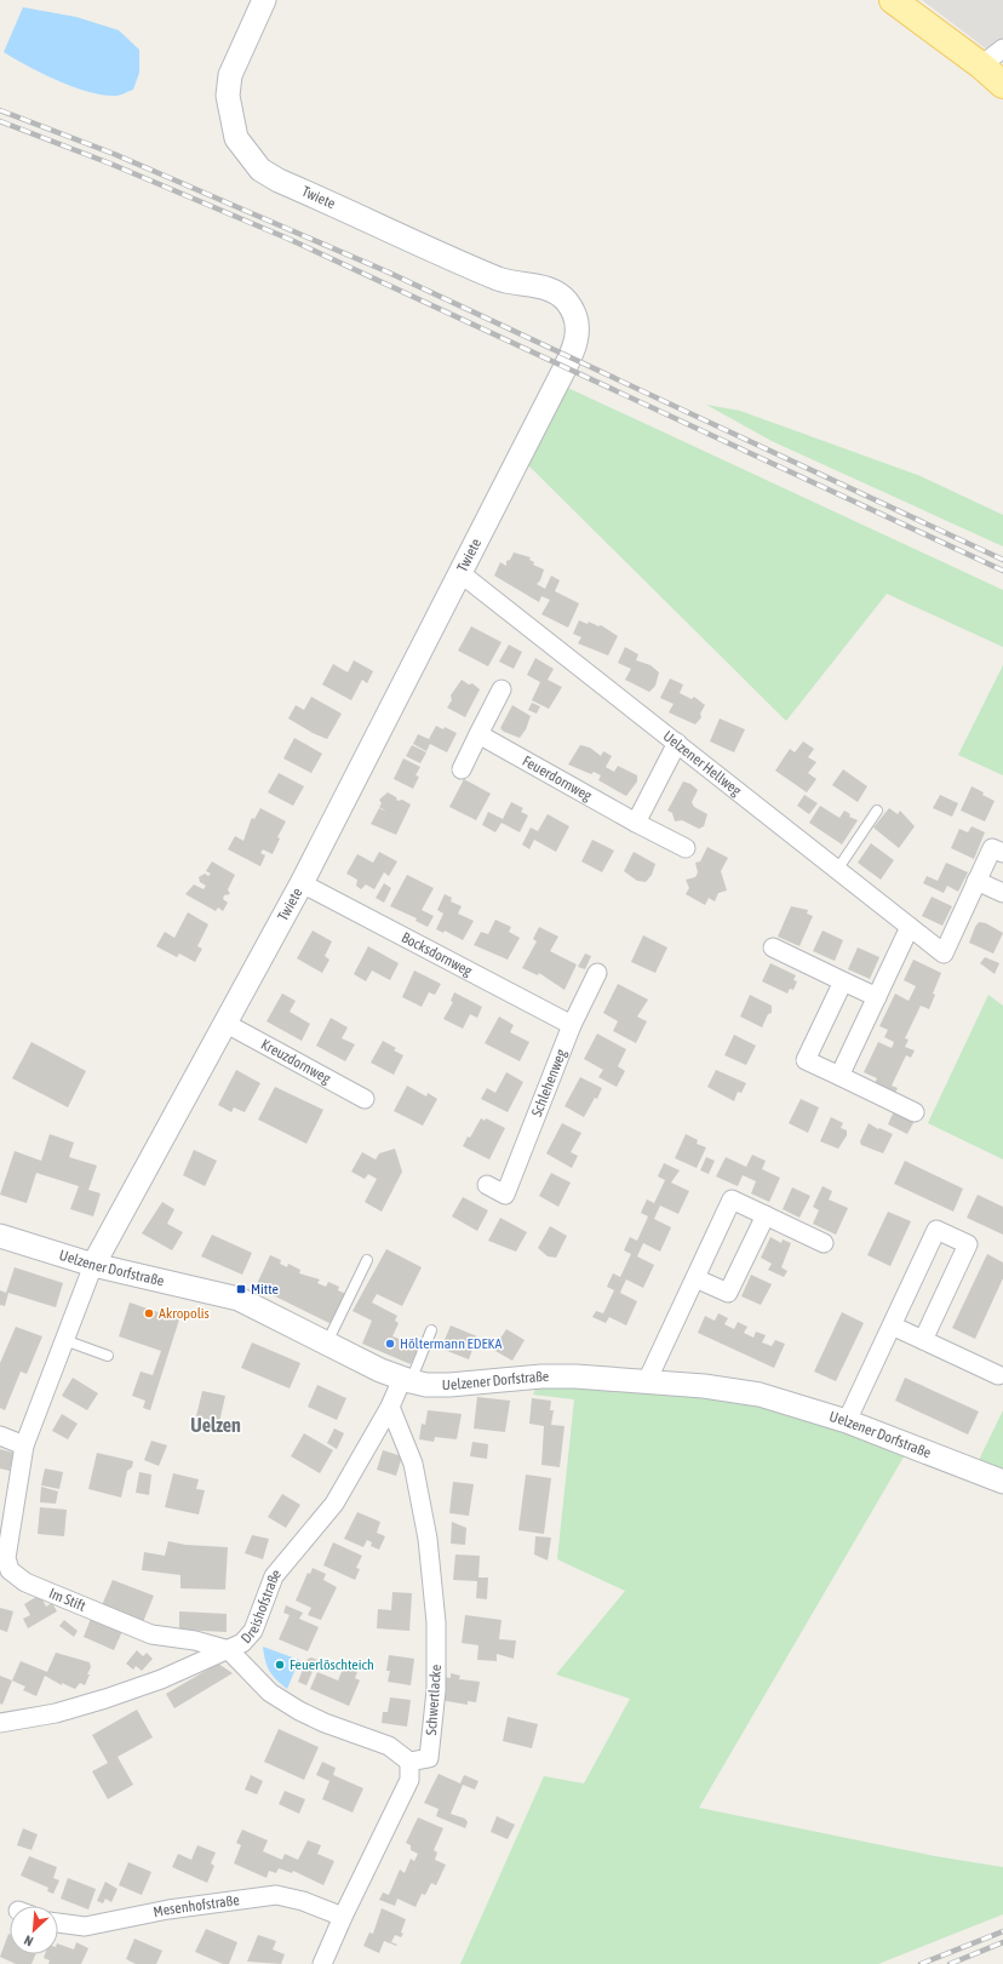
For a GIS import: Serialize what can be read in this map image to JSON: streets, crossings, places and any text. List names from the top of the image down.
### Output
{
  "streets": {
    "street": [
      "Twiete",
      "Uelzener Hellweg",
      "Feuerdornweg",
      "Bocksdornweg",
      "Kreuzdornweg",
      "Schlehenweg",
      "Uelzener Dorfstraße",
      "Im Stift",
      "Dreishofstraße",
      "Schwertlacke",
      "Mesenhofstraße"
    ]
  },
  "crossings": [
    ["Twiete", "Uelzener Hellweg"],
    ["Twiete", "Bocksdornweg"],
    ["Twiete", "Kreuzdornweg"],
    ["Twiete", "Uelzener Dorfstraße"],
    ["Twiete", "Im Stift"],
    ["Bocksdornweg", "Schlehenweg"],
    ["Uelzener Dorfstraße", "Im Stift"],
    ["Uelzener Dorfstraße", "Dreishofstraße"],
    ["Im Stift", "Dreishofstraße"],
    ["Im Stift", "Schwertlacke"],
    ["Dreishofstraße", "Schwertlacke"]
  ],
  "districts": ["Uelzen"],
  "places": {
    "transit": ["Mitte"],
    "other": ["Akropolis", "Höltermann EDEKA", "Feuerlöschteich"]
  },
  "north": "bottom left"
}
